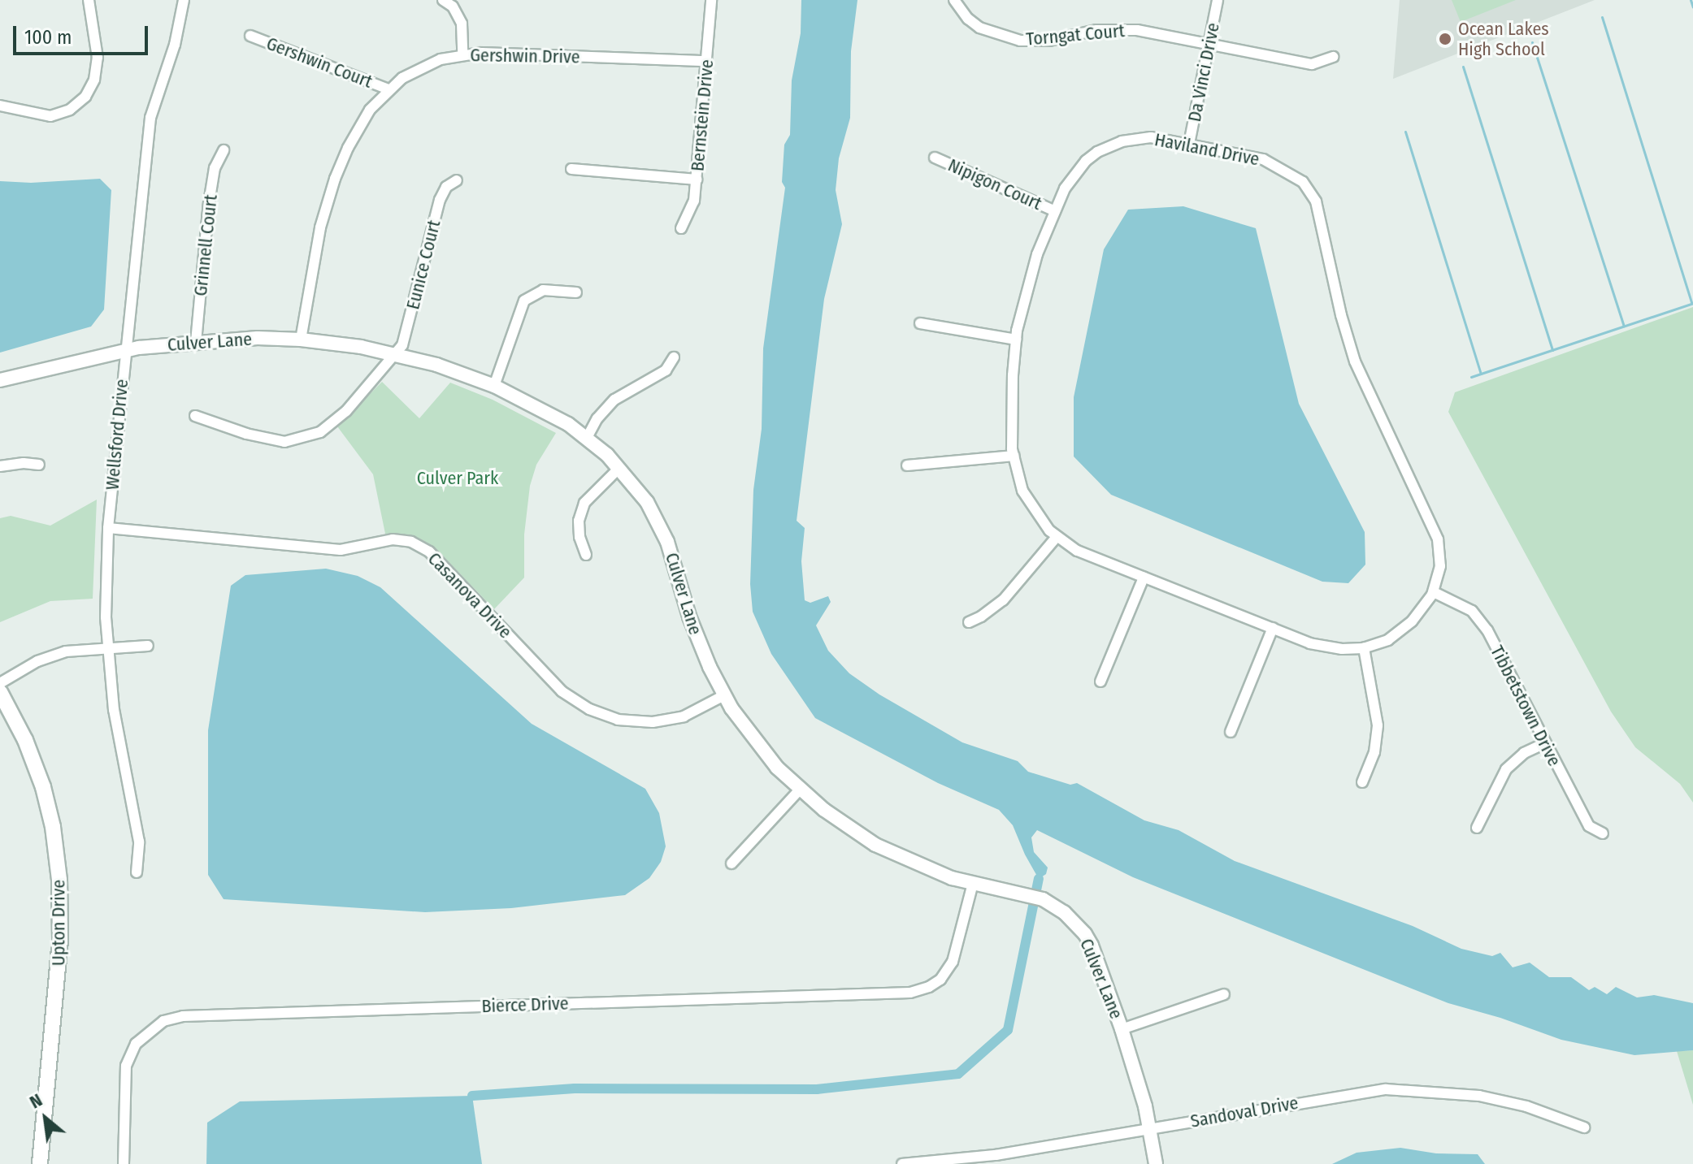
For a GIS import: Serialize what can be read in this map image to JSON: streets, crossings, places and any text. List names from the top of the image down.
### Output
{
  "streets": {
    "main road": ["Upton Drive"],
    "street": [
      "Torngat Court",
      "Gershwin Drive",
      "Gershwin Court",
      "Da Vinci Drive",
      "Bernstein Drive",
      "Haviland Drive",
      "Nipigon Court",
      "Grinnell Court",
      "Eunice Court",
      "Culver Lane",
      "Wellsford Drive",
      "Casanova Drive",
      "Tibbetstown Drive",
      "Bierce Drive",
      "Sandoval Drive"
    ]
  },
  "crossings": [
    ["Torngat Court", "Da Vinci Drive"],
    ["Gershwin Drive", "Gershwin Court"],
    ["Gershwin Drive", "Bernstein Drive"],
    ["Gershwin Drive", "Culver Lane"],
    ["Da Vinci Drive", "Haviland Drive"],
    ["Haviland Drive", "Nipigon Court"],
    ["Haviland Drive", "Tibbetstown Drive"],
    ["Grinnell Court", "Culver Lane"],
    ["Eunice Court", "Culver Lane"],
    ["Culver Lane", "Wellsford Drive"],
    ["Culver Lane", "Casanova Drive"],
    ["Culver Lane", "Bierce Drive"],
    ["Culver Lane", "Sandoval Drive"],
    ["Wellsford Drive", "Casanova Drive"]
  ],
  "parks": ["Culver Park"],
  "places": ["Ocean Lakes High School"],
  "scale_bar": "100 m",
  "north": "top left"
}
